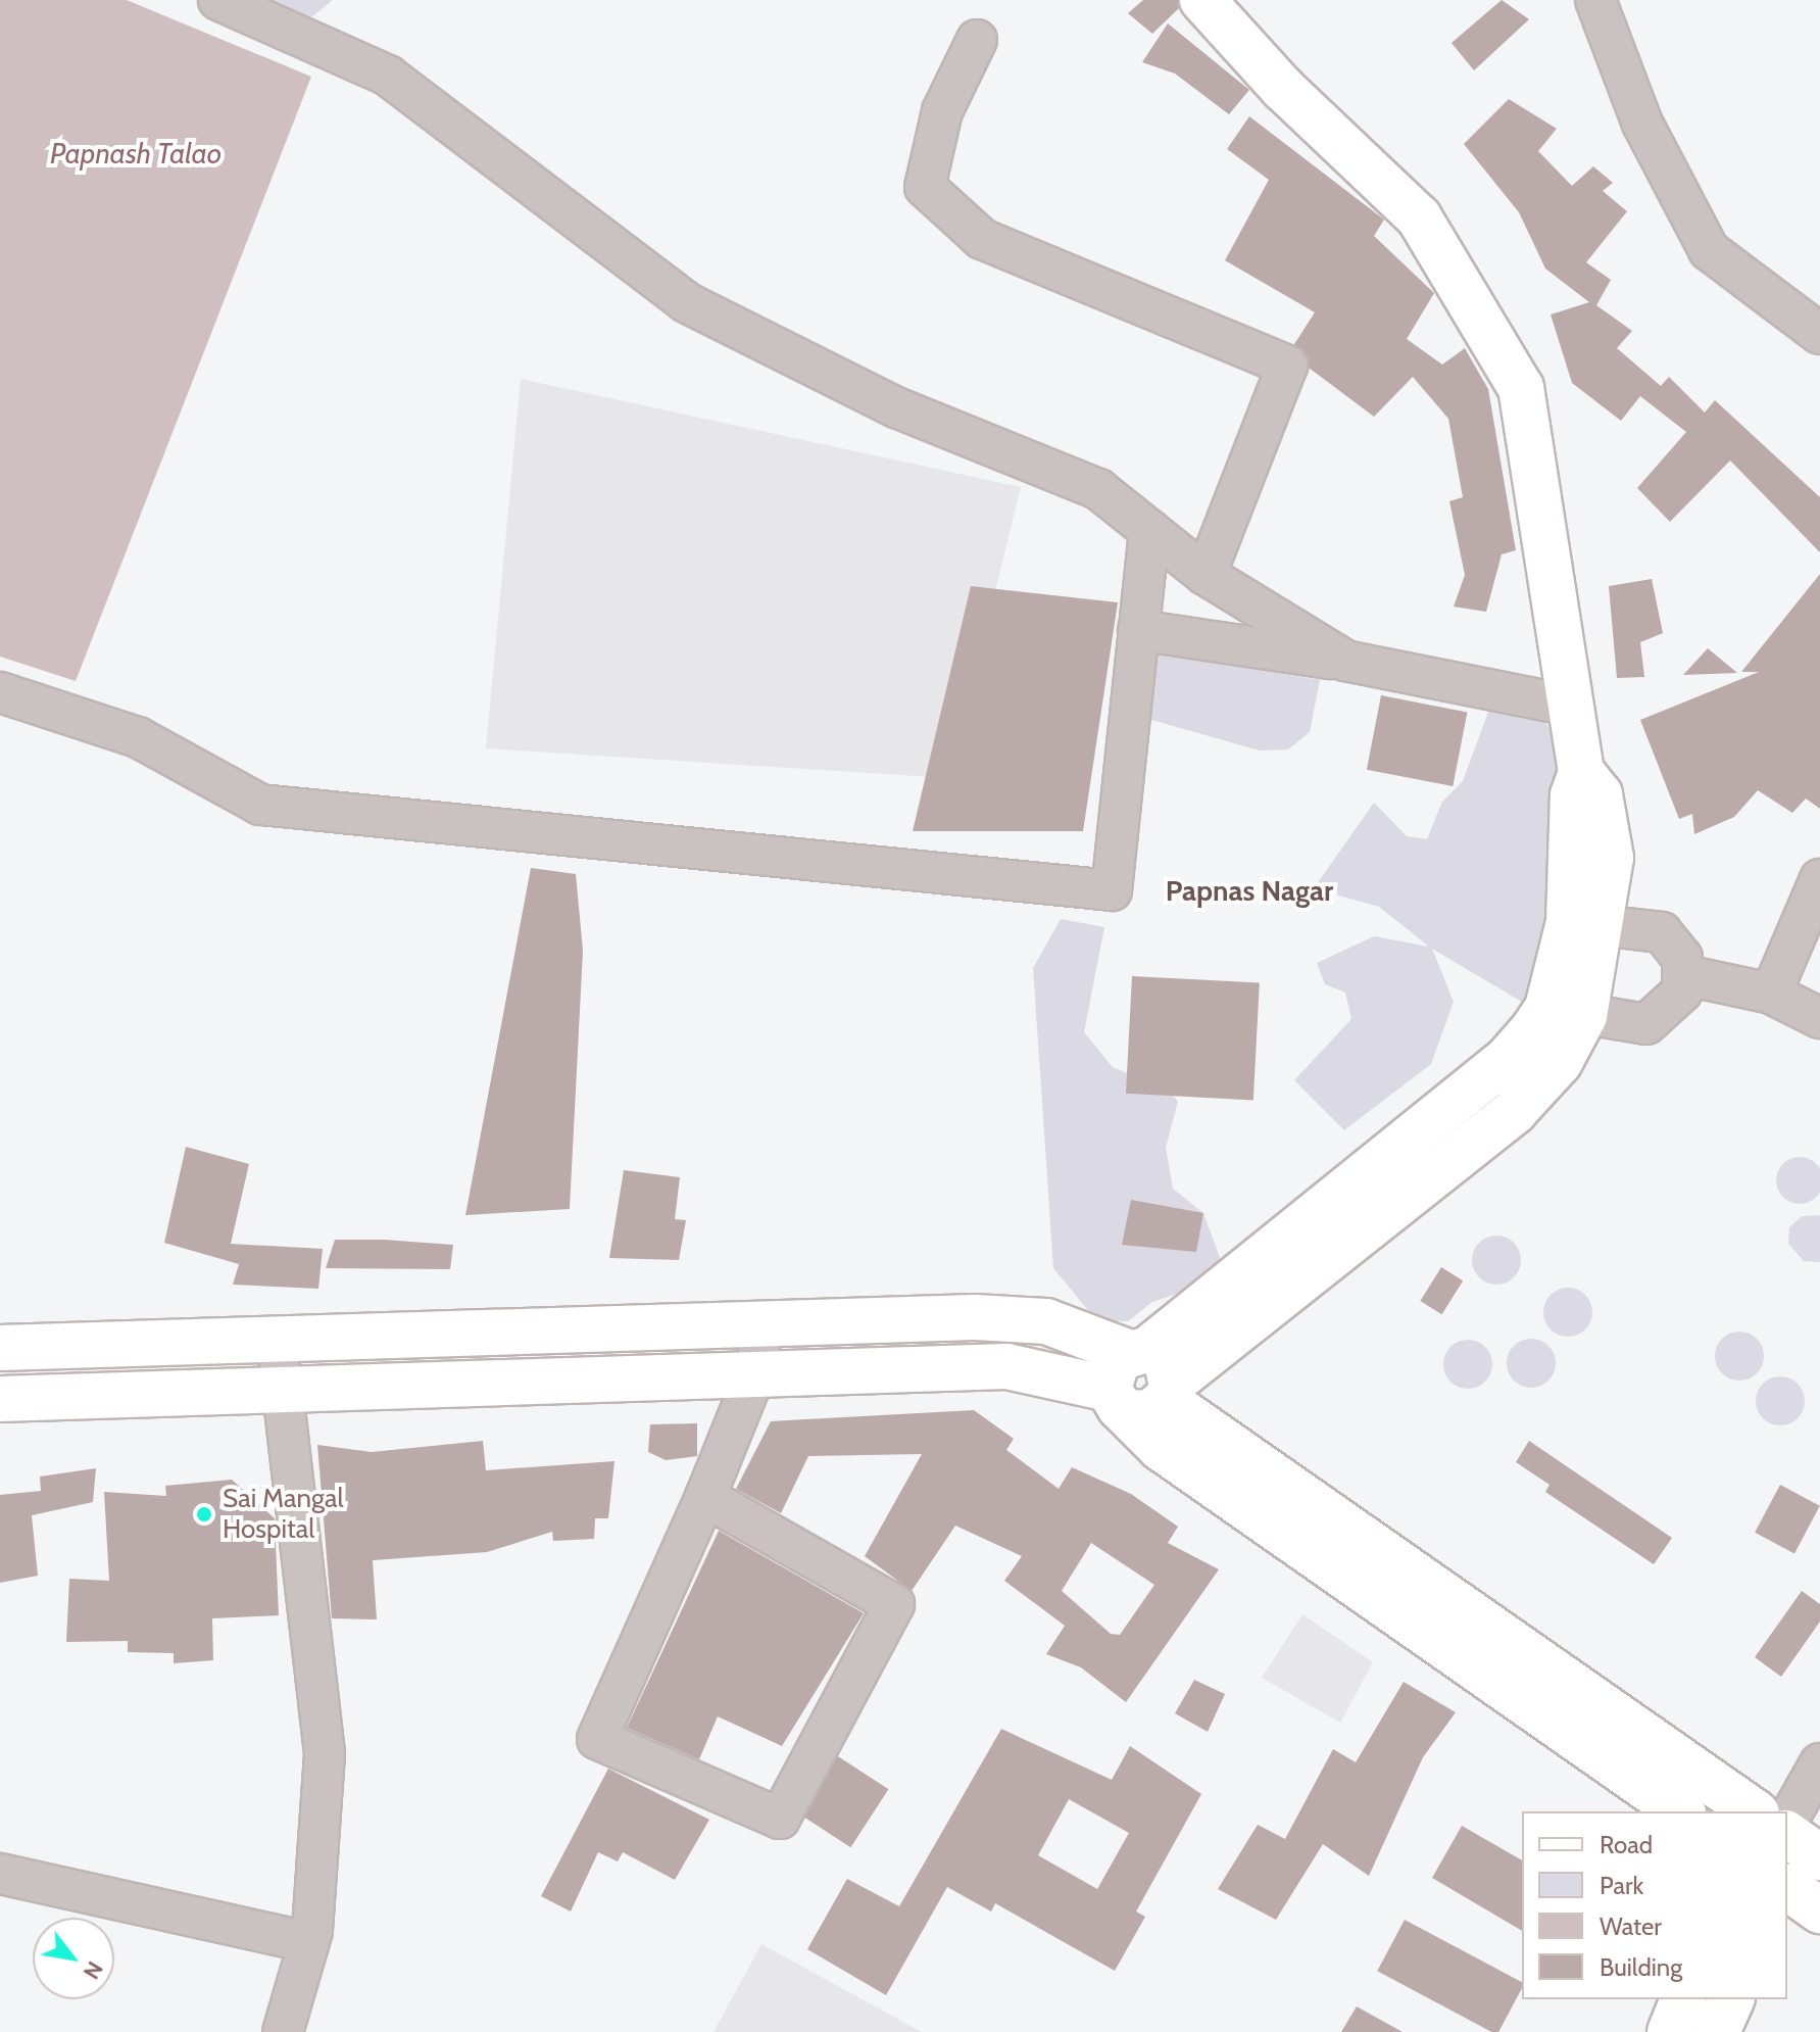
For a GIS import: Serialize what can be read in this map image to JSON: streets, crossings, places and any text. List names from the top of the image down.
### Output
{
  "districts": ["Papnas Nagar"],
  "water": ["Papnash Talao"],
  "places": ["Sai Mangal Hospital"],
  "legend": [
    "Road",
    "Park",
    "Water",
    "Building"
  ],
  "north": "bottom right"
}
